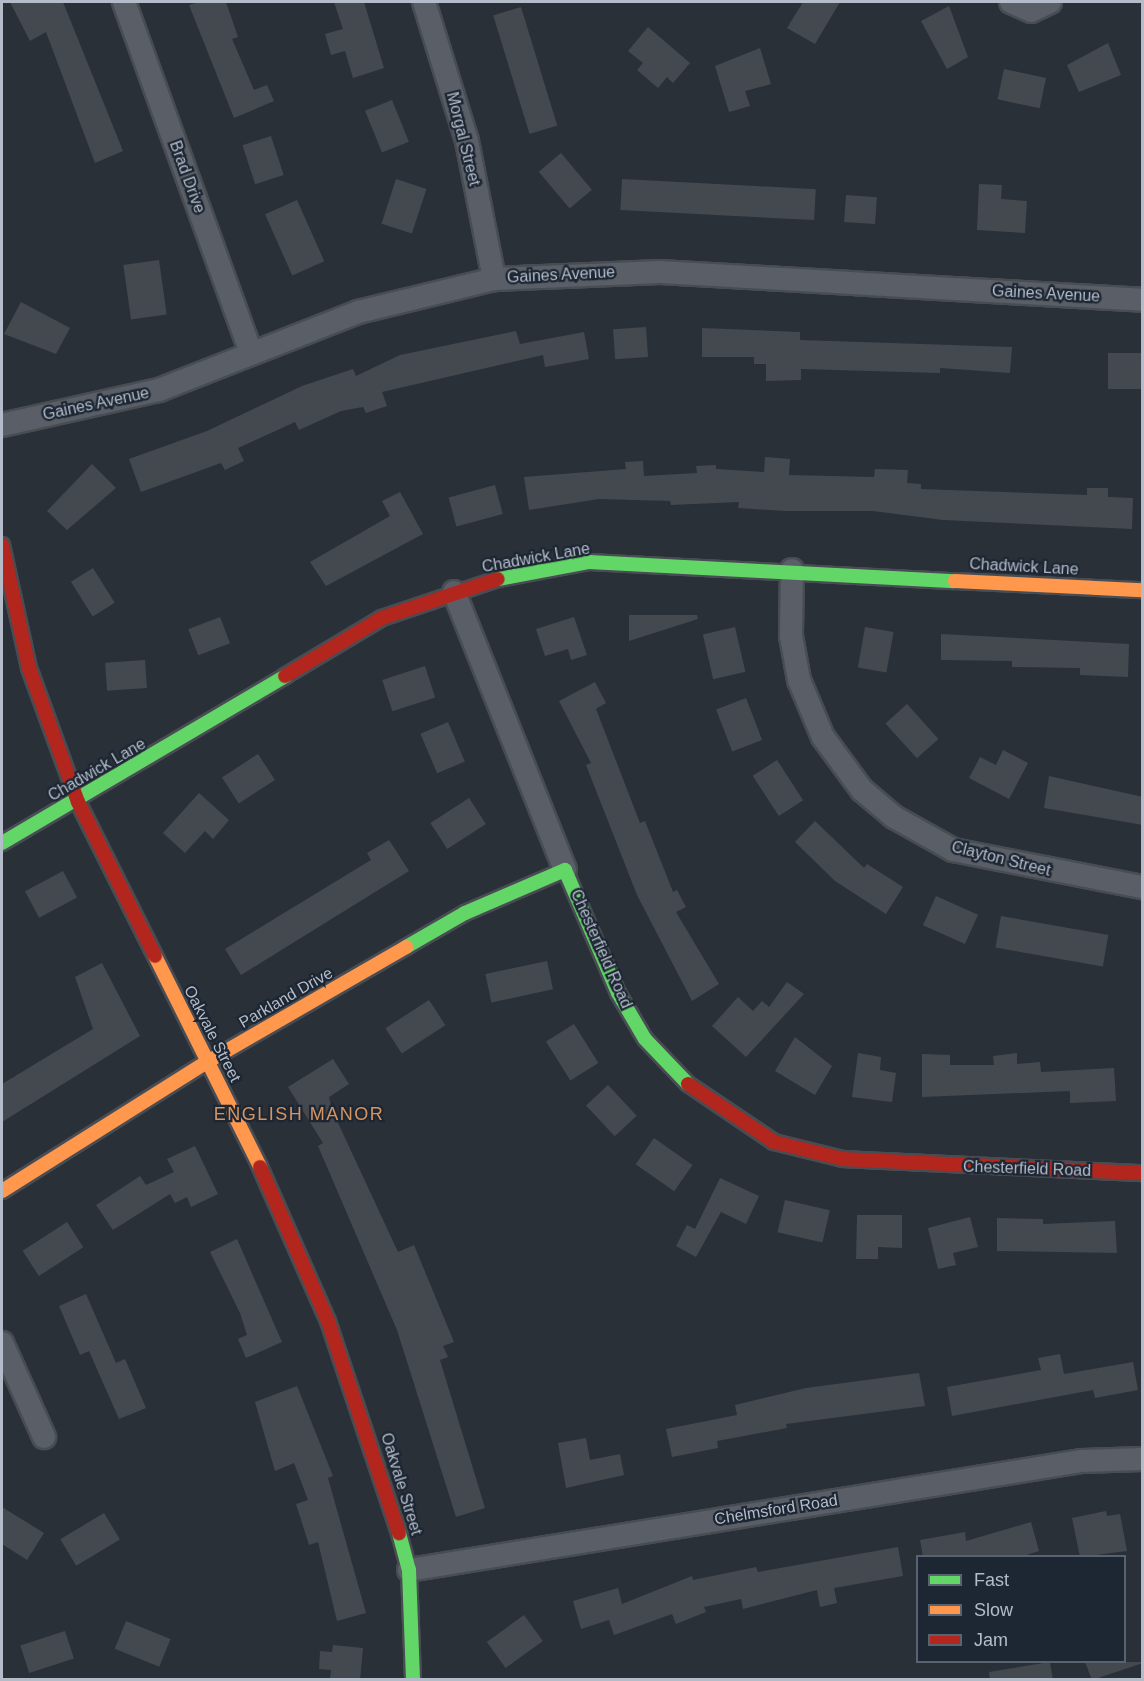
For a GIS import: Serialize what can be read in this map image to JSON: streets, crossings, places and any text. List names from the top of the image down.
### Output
{
  "streets": {
    "street": [
      "Morgal Street",
      "Brad Drive",
      "Gaines Avenue",
      "Chadwick Lane",
      "Clayton Street",
      "Chesterfield Road",
      "Parkland Drive",
      "Oakvale Street",
      "Chelmsford Road"
    ]
  },
  "crossings": [
    ["Morgal Street", "Gaines Avenue"],
    ["Brad Drive", "Gaines Avenue"],
    ["Chadwick Lane", "Clayton Street"],
    ["Chadwick Lane", "Chesterfield Road"],
    ["Chadwick Lane", "Oakvale Street"],
    ["Chesterfield Road", "Parkland Drive"],
    ["Parkland Drive", "Oakvale Street"],
    ["Oakvale Street", "Chelmsford Road"]
  ],
  "districts": ["ENGLISH MANOR"],
  "legend": ["Fast", "Slow", "Jam"]
}
